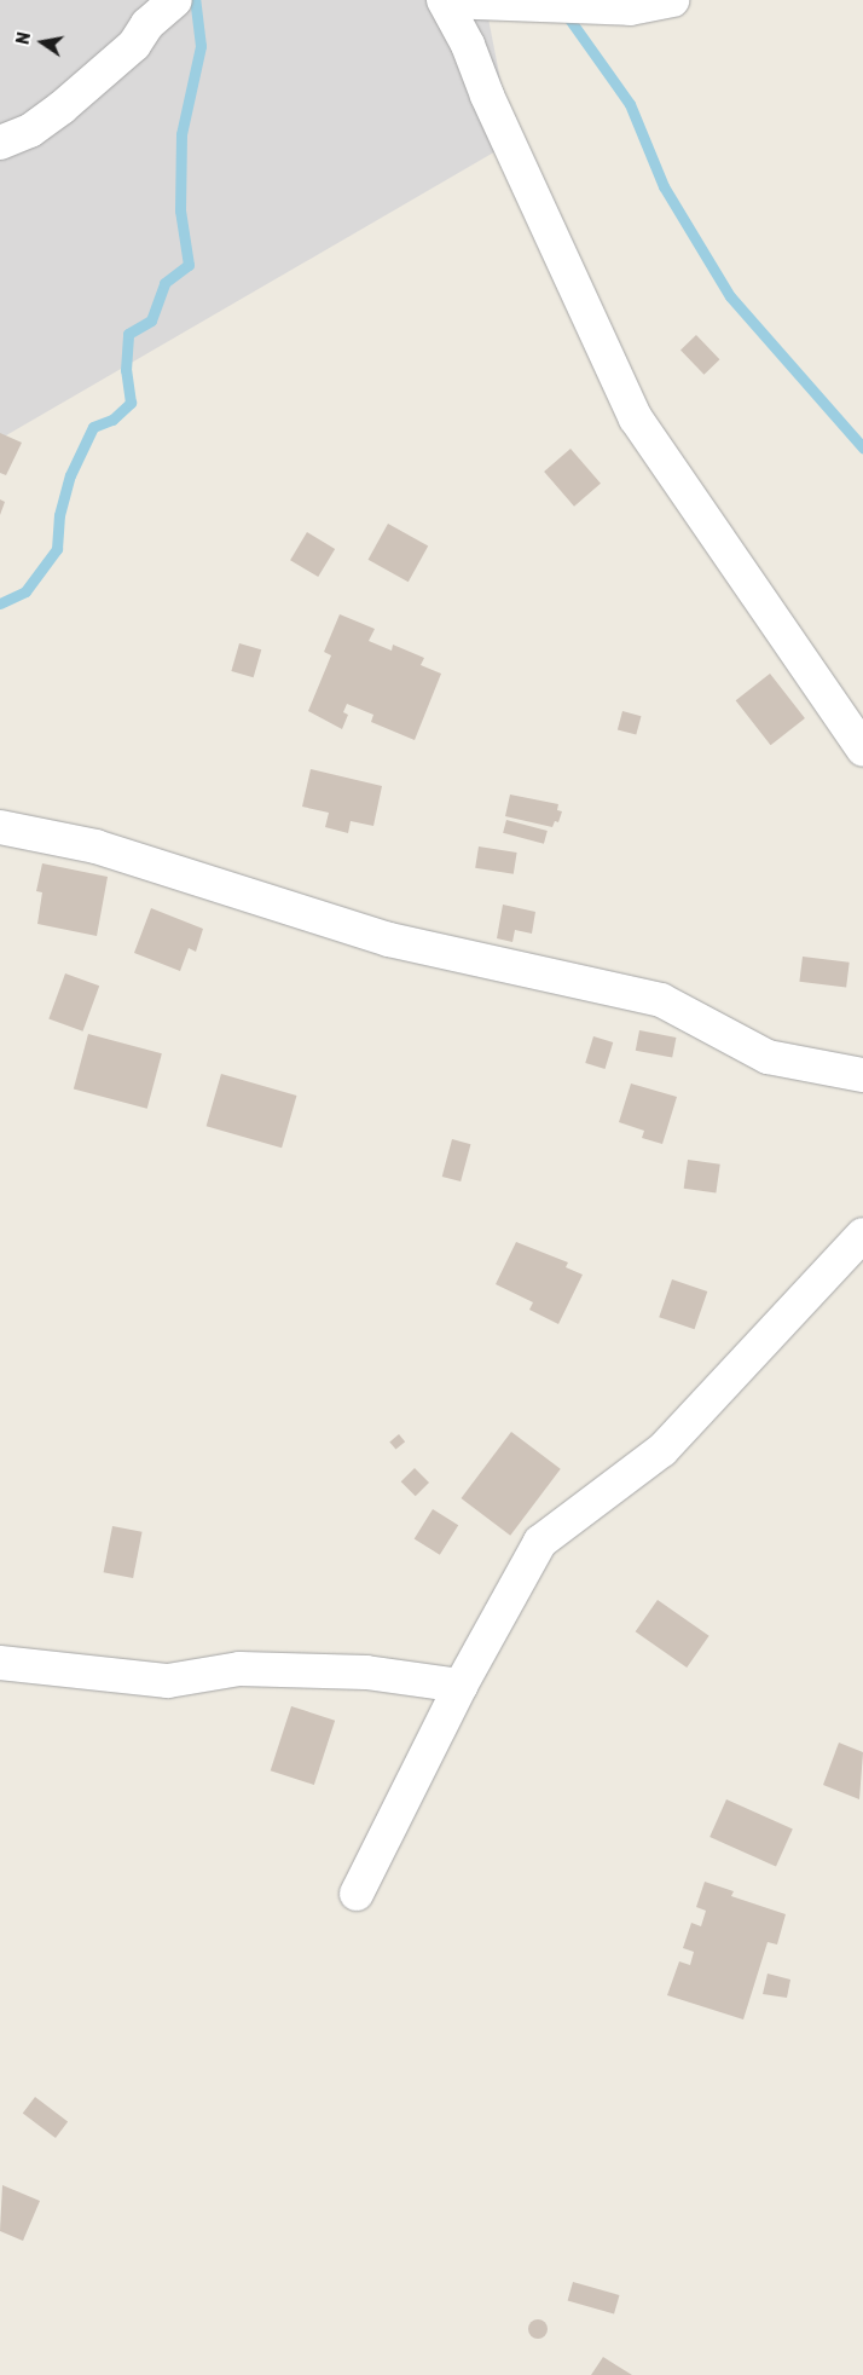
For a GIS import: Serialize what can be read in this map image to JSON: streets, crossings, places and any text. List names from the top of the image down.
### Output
{
  "north": "left"
}
